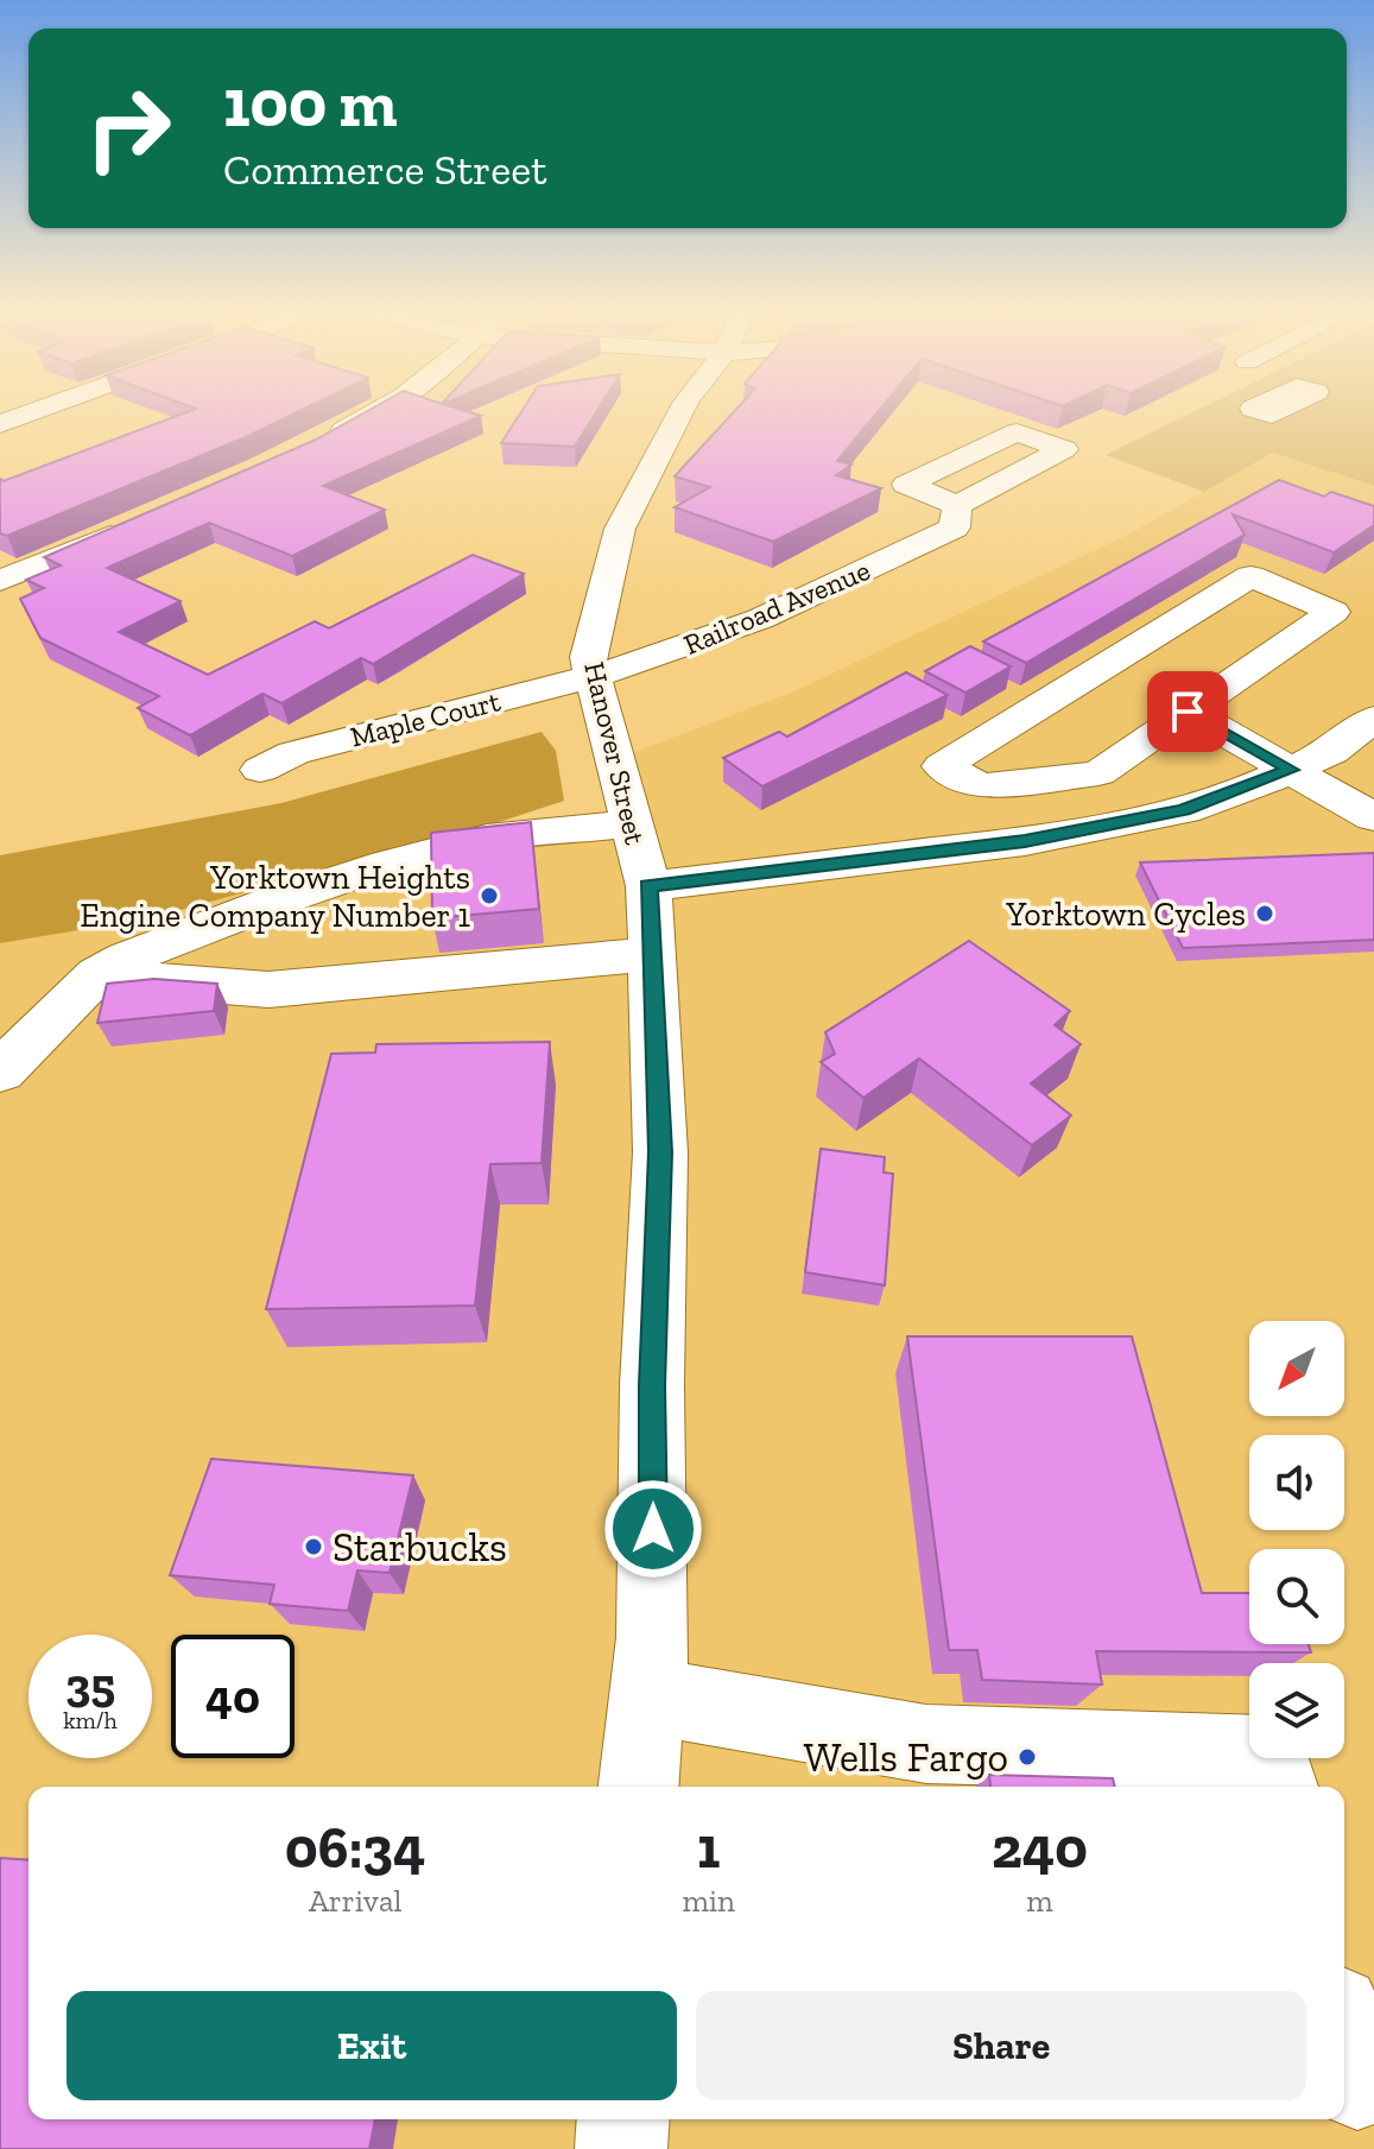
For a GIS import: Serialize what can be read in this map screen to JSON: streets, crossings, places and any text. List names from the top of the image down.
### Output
{
  "streets": {
    "street": ["Railroad Avenue", "Maple Court", "Hanover Street"]
  },
  "crossings": [
    ["Railroad Avenue", "Maple Court"],
    ["Railroad Avenue", "Hanover Street"],
    ["Maple Court", "Hanover Street"]
  ],
  "places": [
    "Yorktown Heights Engine Company Number 1",
    "Yorktown Cycles",
    "Starbucks",
    "Wells Fargo"
  ],
  "north": "bottom left",
  "page": {
    "turn": ["100 m", "Commerce Street"],
    "speed": "35 km/h",
    "limit": "40",
    "eta": [
      "06:34",
      "Arrival",
      "1",
      "min",
      "240",
      "m"
    ],
    "buttons": ["Exit", "Share"]
  }
}
